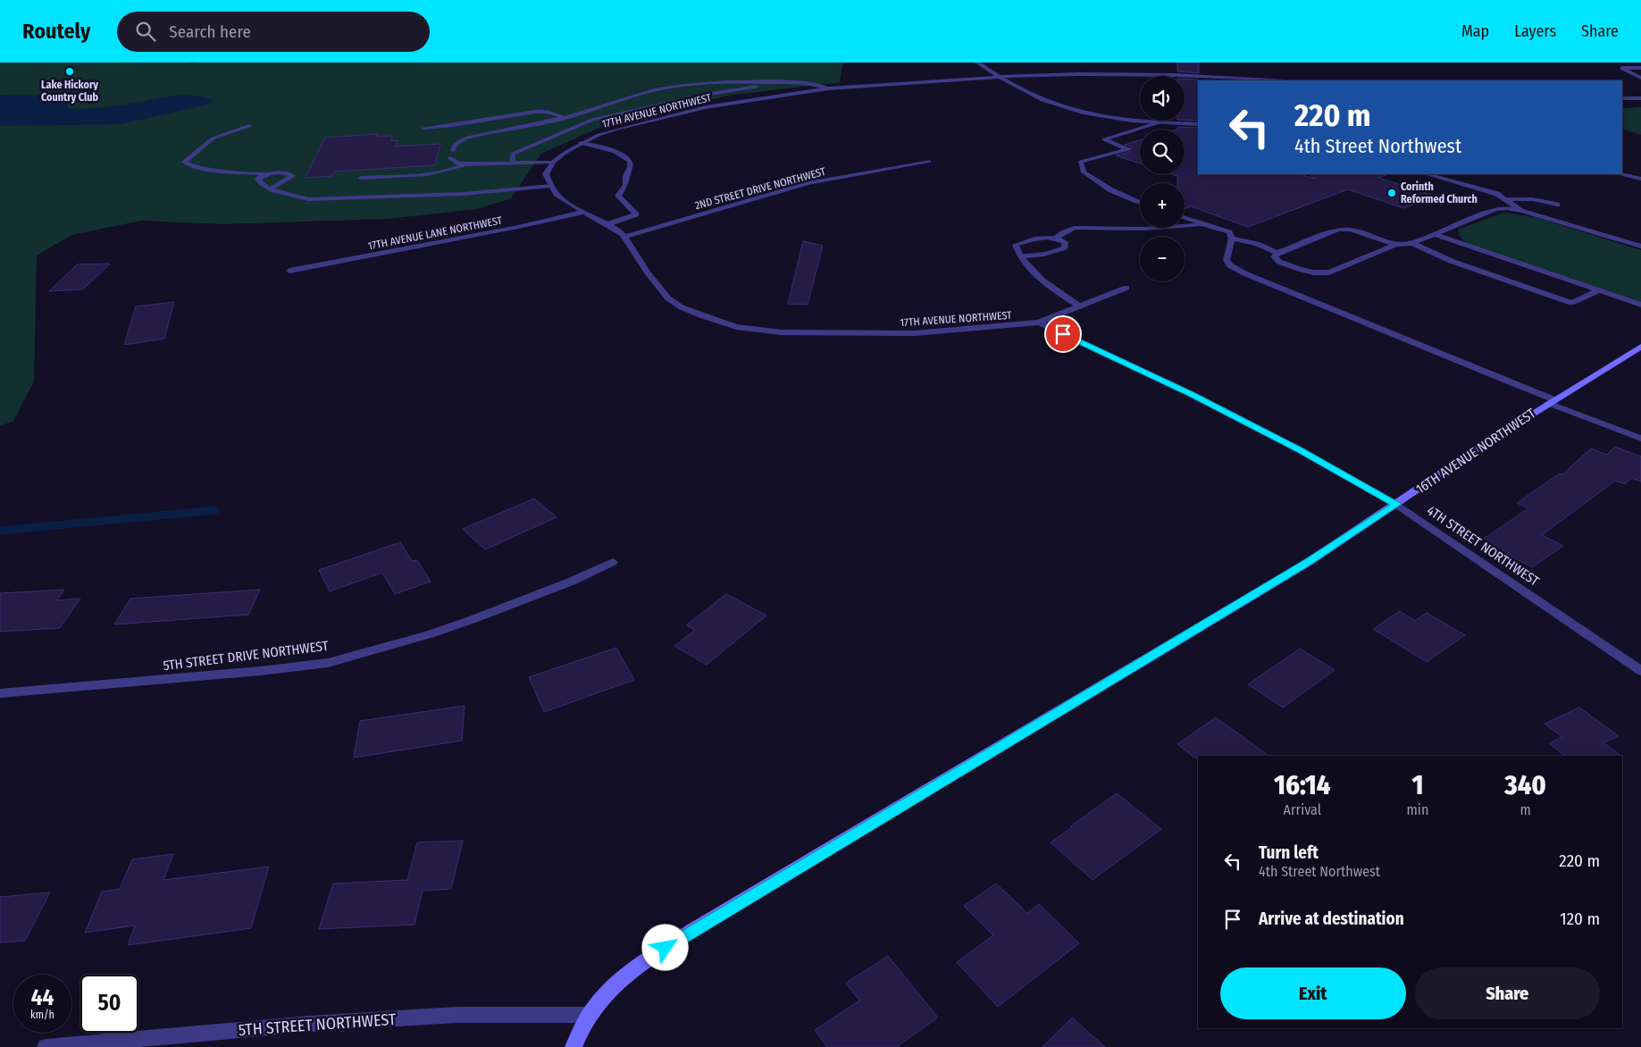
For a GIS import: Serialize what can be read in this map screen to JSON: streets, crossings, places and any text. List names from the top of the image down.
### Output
{
  "streets": {
    "main road": ["16TH AVENUE NORTHWEST"],
    "street": [
      "17TH AVENUE NORTHWEST",
      "2ND STREET DRIVE NORTHWEST",
      "17TH AVENUE LANE NORTHWEST",
      "4TH STREET NORTHWEST",
      "5TH STREET DRIVE NORTHWEST",
      "5TH STREET NORTHWEST"
    ]
  },
  "crossings": [
    ["17TH AVENUE NORTHWEST", "2ND STREET DRIVE NORTHWEST"],
    ["17TH AVENUE NORTHWEST", "17TH AVENUE LANE NORTHWEST"],
    ["17TH AVENUE NORTHWEST", "4TH STREET NORTHWEST"],
    ["16TH AVENUE NORTHWEST", "4TH STREET NORTHWEST"],
    ["16TH AVENUE NORTHWEST", "5TH STREET NORTHWEST"]
  ],
  "places": ["Lake Hickory Country Club", "Corinth Reformed Church"],
  "page": {
    "header": "Routely",
    "search": "Search here",
    "nav": ["Map", "Layers", "Share"],
    "map_buttons": ["+", "−"],
    "turn": ["220 m", "4th Street Northwest"],
    "eta": [
      "16:14",
      "Arrival",
      "1",
      "min",
      "340",
      "m"
    ],
    "list": [
      {
        "name": "Turn left",
        "note": "4th Street Northwest",
        "value": "220 m"
      },
      {
        "name": "Arrive at destination",
        "value": "120 m"
      }
    ],
    "buttons": ["Exit", "Share"],
    "speed": "44 km/h",
    "limit": "50"
  }
}
